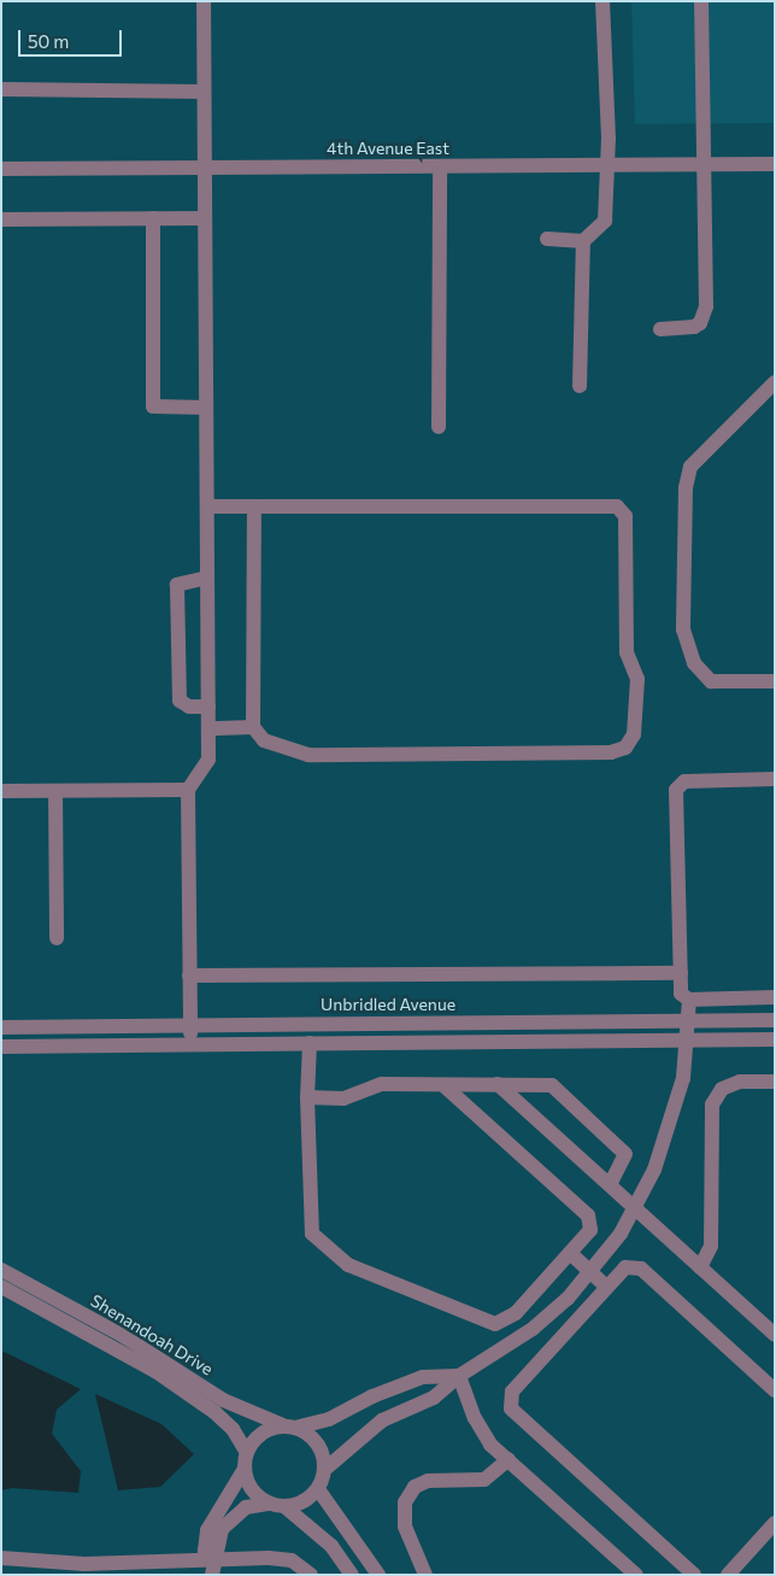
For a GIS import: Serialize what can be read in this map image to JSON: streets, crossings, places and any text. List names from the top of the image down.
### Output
{
  "streets": {
    "street": ["4th Avenue East", "Unbridled Avenue", "Shenandoah Drive"]
  },
  "scale_bar": "50 m"
}
